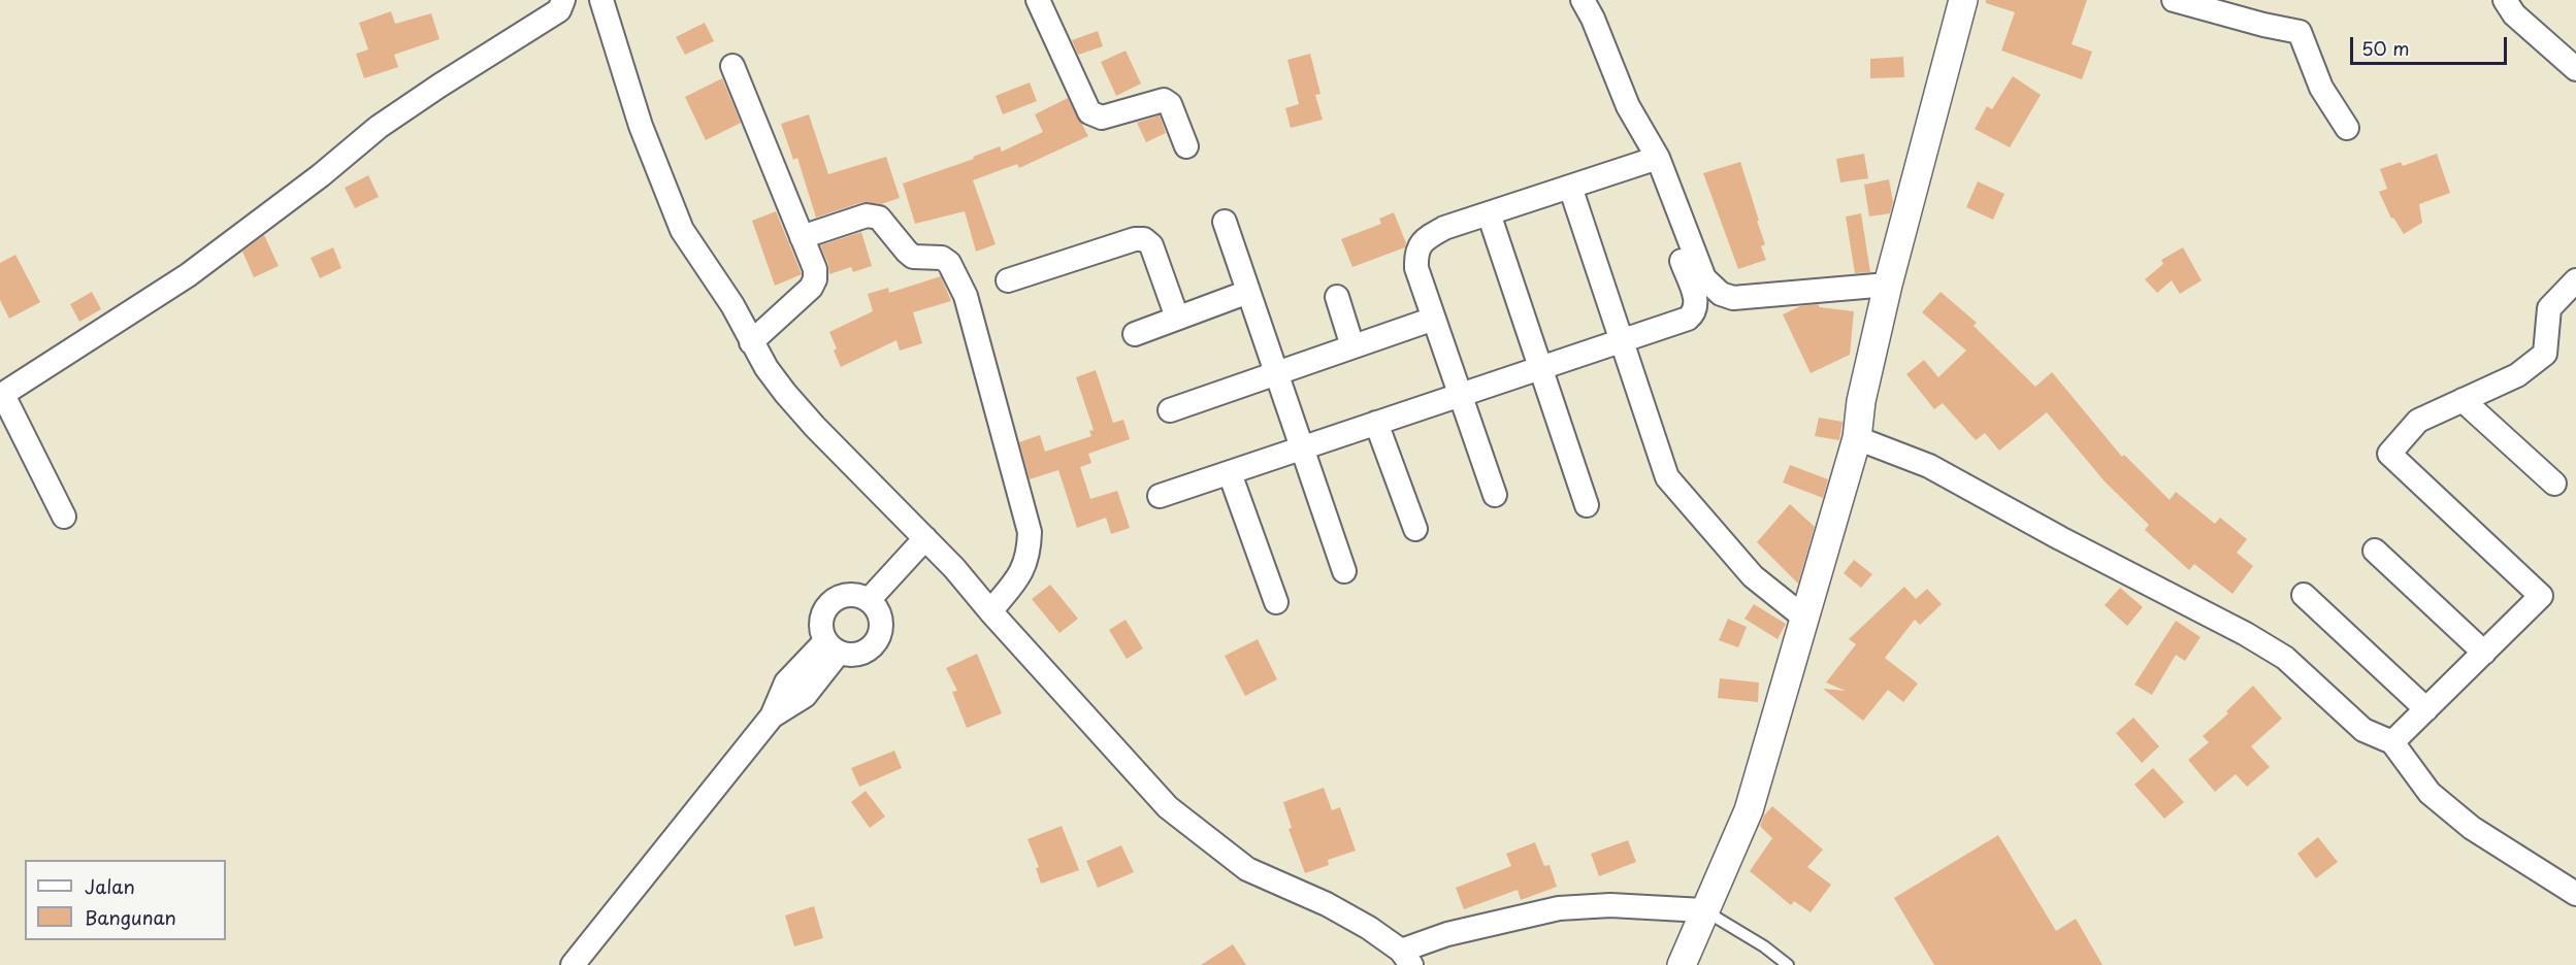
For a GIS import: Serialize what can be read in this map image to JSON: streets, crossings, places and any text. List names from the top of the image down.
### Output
{
  "legend": ["Jalan", "Bangunan"],
  "scale_bar": "50 m"
}
